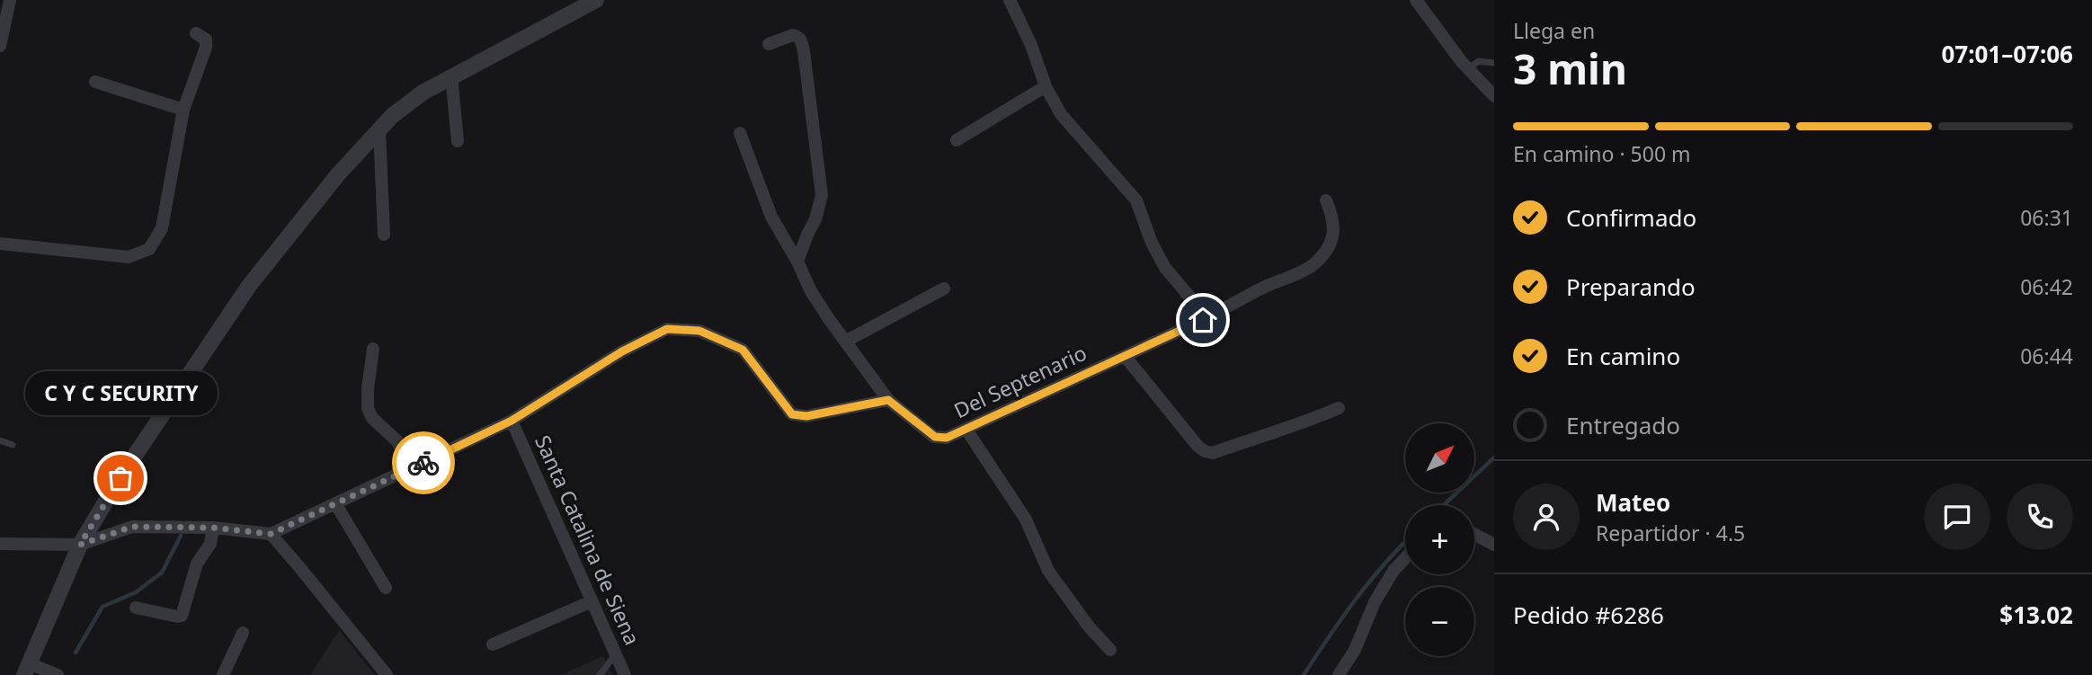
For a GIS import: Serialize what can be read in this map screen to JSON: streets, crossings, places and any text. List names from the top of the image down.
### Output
{
  "streets": {
    "street": ["Del Septenario", "Santa Catalina de Siena"]
  },
  "places": ["C Y C SECURITY"],
  "north": "top right",
  "page": {
    "heading": ["3 min", "Llega en", "07:01–07:06"],
    "panel": [
      "Mateo",
      "Repartidor · 4.5",
      "Pedido #6286",
      "$13.02"
    ],
    "bar": "En camino · 500 m",
    "list": [
      ["Confirmado", "06:31"],
      ["Preparando", "06:42"],
      ["En camino", "06:44"],
      "Entregado"
    ],
    "bubble": "C Y C SECURITY",
    "map_buttons": ["+", "−"]
  }
}
